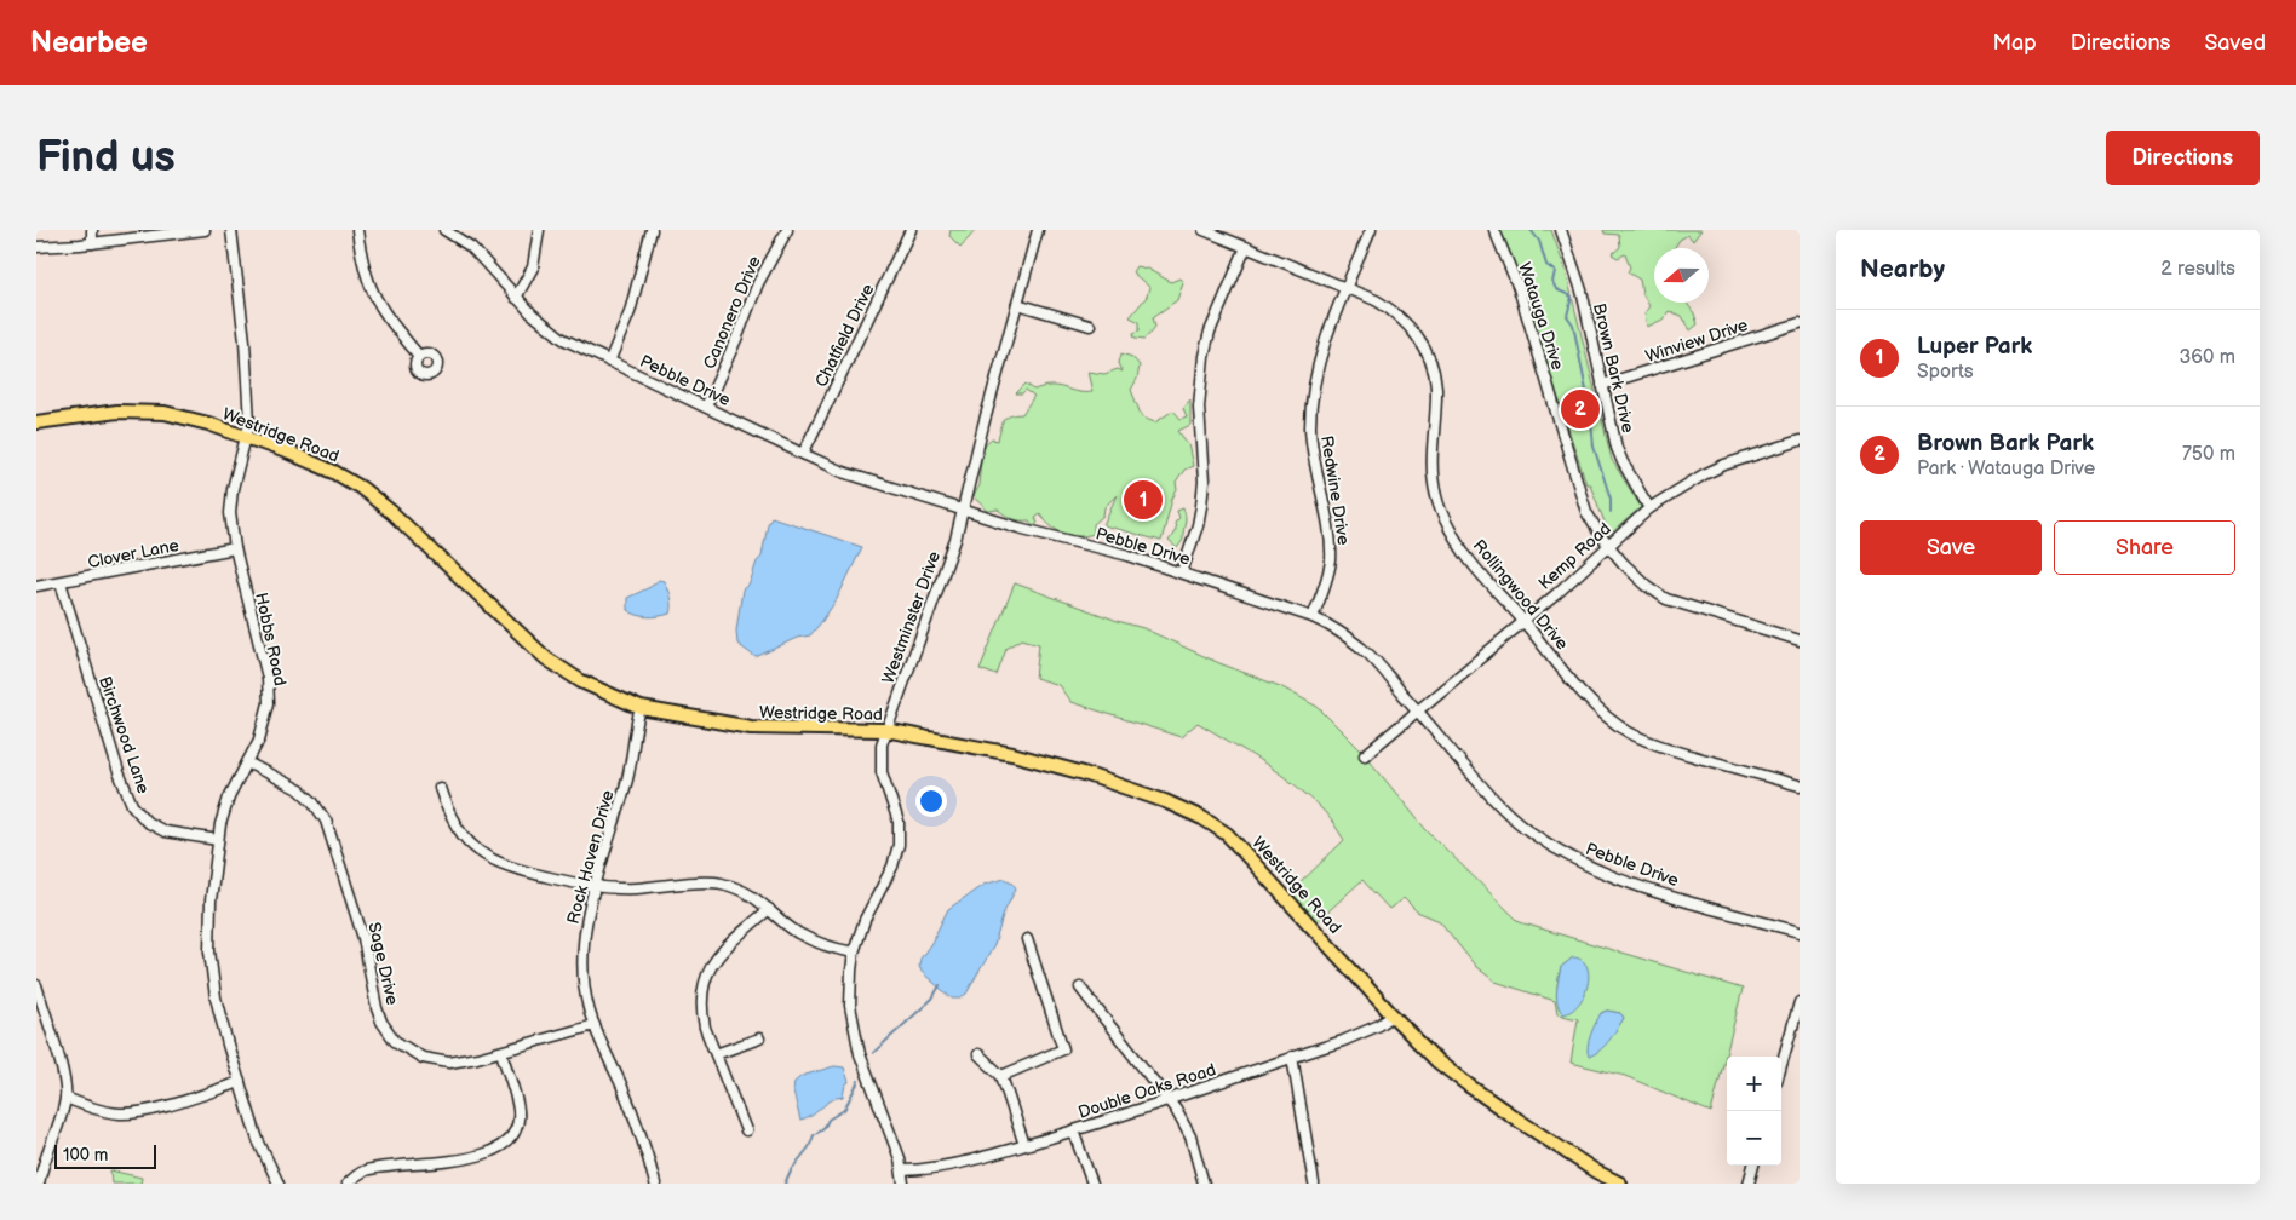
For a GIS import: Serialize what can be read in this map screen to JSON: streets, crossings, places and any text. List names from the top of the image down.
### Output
{
  "streets": {
    "main road": ["Westridge Road"],
    "street": [
      "Canonero Drive",
      "Watauga Drive",
      "Chatfield Drive",
      "Winview Drive",
      "Brown Bark Drive",
      "Pebble Drive",
      "Redwine Drive",
      "Clover Lane",
      "Kemp Road",
      "Rollingwood Drive",
      "Westminster Drive",
      "Hobbs Road",
      "Birchwood Lane",
      "Rock Haven Drive",
      "Sage Drive",
      "Double Oaks Road"
    ]
  },
  "crossings": [
    ["Canonero Drive", "Pebble Drive"],
    ["Watauga Drive", "Kemp Road"],
    ["Chatfield Drive", "Pebble Drive"],
    ["Winview Drive", "Brown Bark Drive"],
    ["Brown Bark Drive", "Kemp Road"],
    ["Pebble Drive", "Redwine Drive"],
    ["Pebble Drive", "Kemp Road"],
    ["Pebble Drive", "Westminster Drive"],
    ["Westridge Road", "Westminster Drive"],
    ["Westridge Road", "Hobbs Road"],
    ["Westridge Road", "Rock Haven Drive"],
    ["Westridge Road", "Double Oaks Road"],
    ["Redwine Drive", "Rollingwood Drive"],
    ["Clover Lane", "Hobbs Road"],
    ["Clover Lane", "Birchwood Lane"],
    ["Kemp Road", "Rollingwood Drive"],
    ["Westminster Drive", "Double Oaks Road"],
    ["Hobbs Road", "Birchwood Lane"],
    ["Hobbs Road", "Sage Drive"],
    ["Rock Haven Drive", "Sage Drive"]
  ],
  "scale_bar": "100 m",
  "north": "left",
  "page": {
    "header": "Nearbee",
    "nav": ["Map", "Directions", "Saved"],
    "buttons": [
      "Directions",
      ["Save", "Share"]
    ],
    "title": "Find us",
    "heading": ["Nearby", "2 results"],
    "list": [
      {
        "mark": "1",
        "name": "Luper Park",
        "note": "Sports",
        "value": "360 m"
      },
      {
        "mark": "2",
        "name": "Brown Bark Park",
        "note": "Park · Watauga Drive",
        "value": "750 m"
      }
    ],
    "pins": ["2", "1"],
    "map_buttons": ["+", "−"],
    "scale": "100 m"
  }
}
